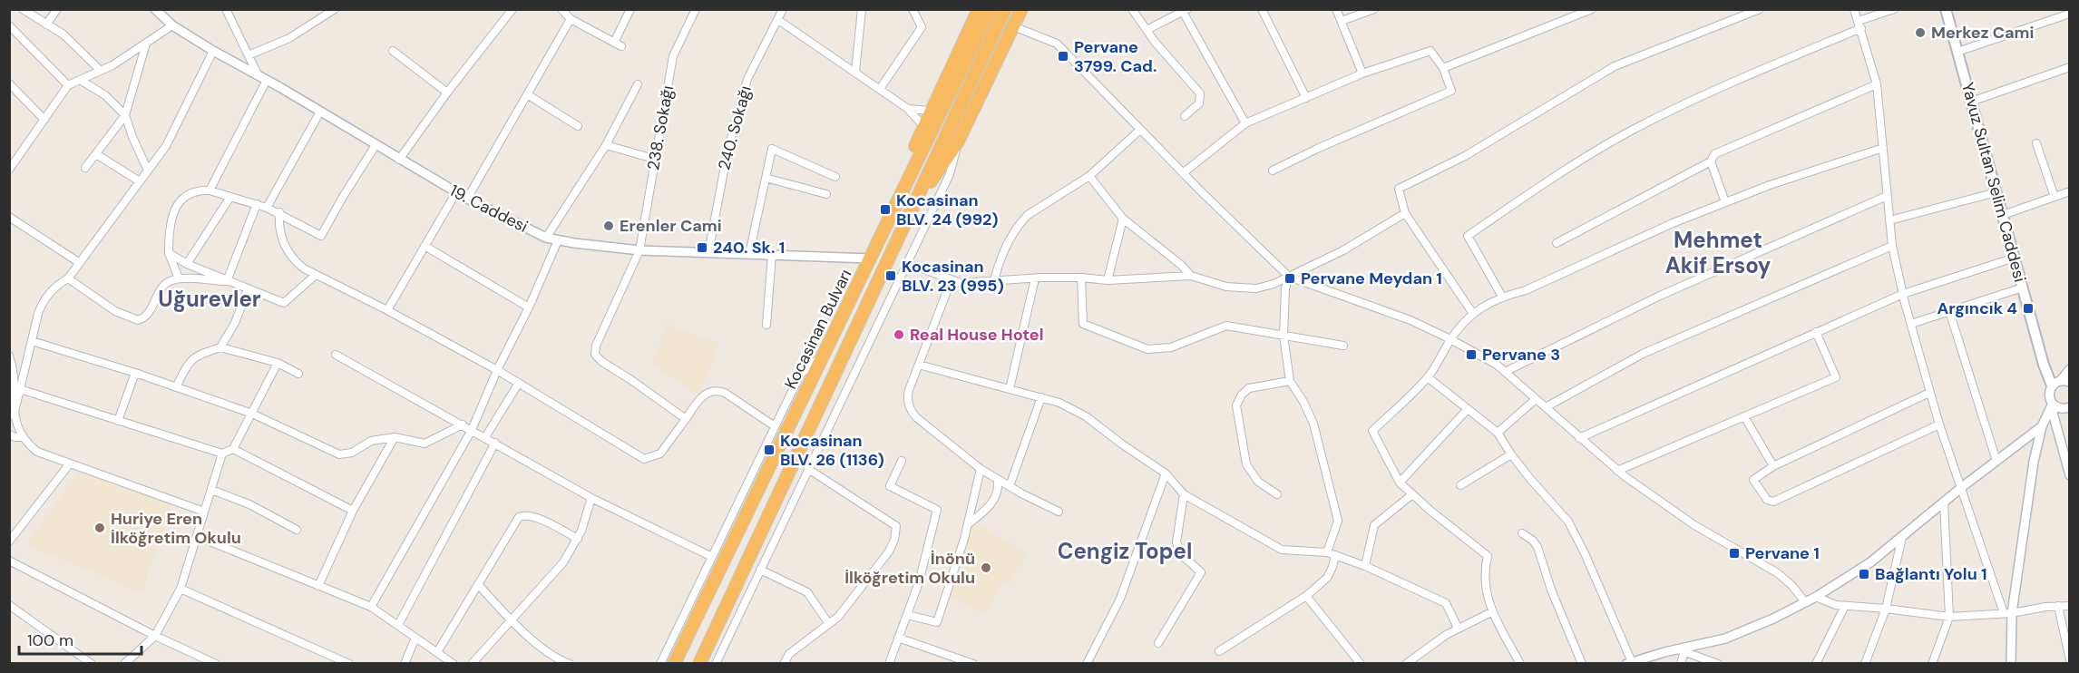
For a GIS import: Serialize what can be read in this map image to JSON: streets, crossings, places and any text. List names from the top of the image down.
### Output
{
  "streets": {
    "highway": ["Kocasinan Bulvarı"],
    "main road": ["Yavuz Sultan Selim Caddesi"],
    "street": ["238. Sokağı", "240. Sokağı", "19. Caddesi"]
  },
  "crossings": [
    ["238. Sokağı", "19. Caddesi"],
    ["240. Sokağı", "19. Caddesi"],
    ["19. Caddesi", "Kocasinan Bulvarı"]
  ],
  "districts": ["Mehmet Akif Ersoy", "Uğurevler", "Cengiz Topel"],
  "places": {
    "other": [
      "Merkez Cami",
      "Erenler Cami",
      "Real House Hotel",
      "Huriye Eren İlköğretim Okulu",
      "İnönü İlköğretim Okulu"
    ],
    "transit": [
      "Pervane 3799. Cad.",
      "Kocasinan BLV. 24 (992)",
      "240. Sk. 1",
      "Kocasinan BLV. 23 (995)",
      "Pervane Meydan 1",
      "Argıncık 4",
      "Pervane 3",
      "Kocasinan BLV. 26 (1136)",
      "Pervane 1",
      "Bağlantı Yolu 1"
    ]
  },
  "scale_bar": "100 m"
}
